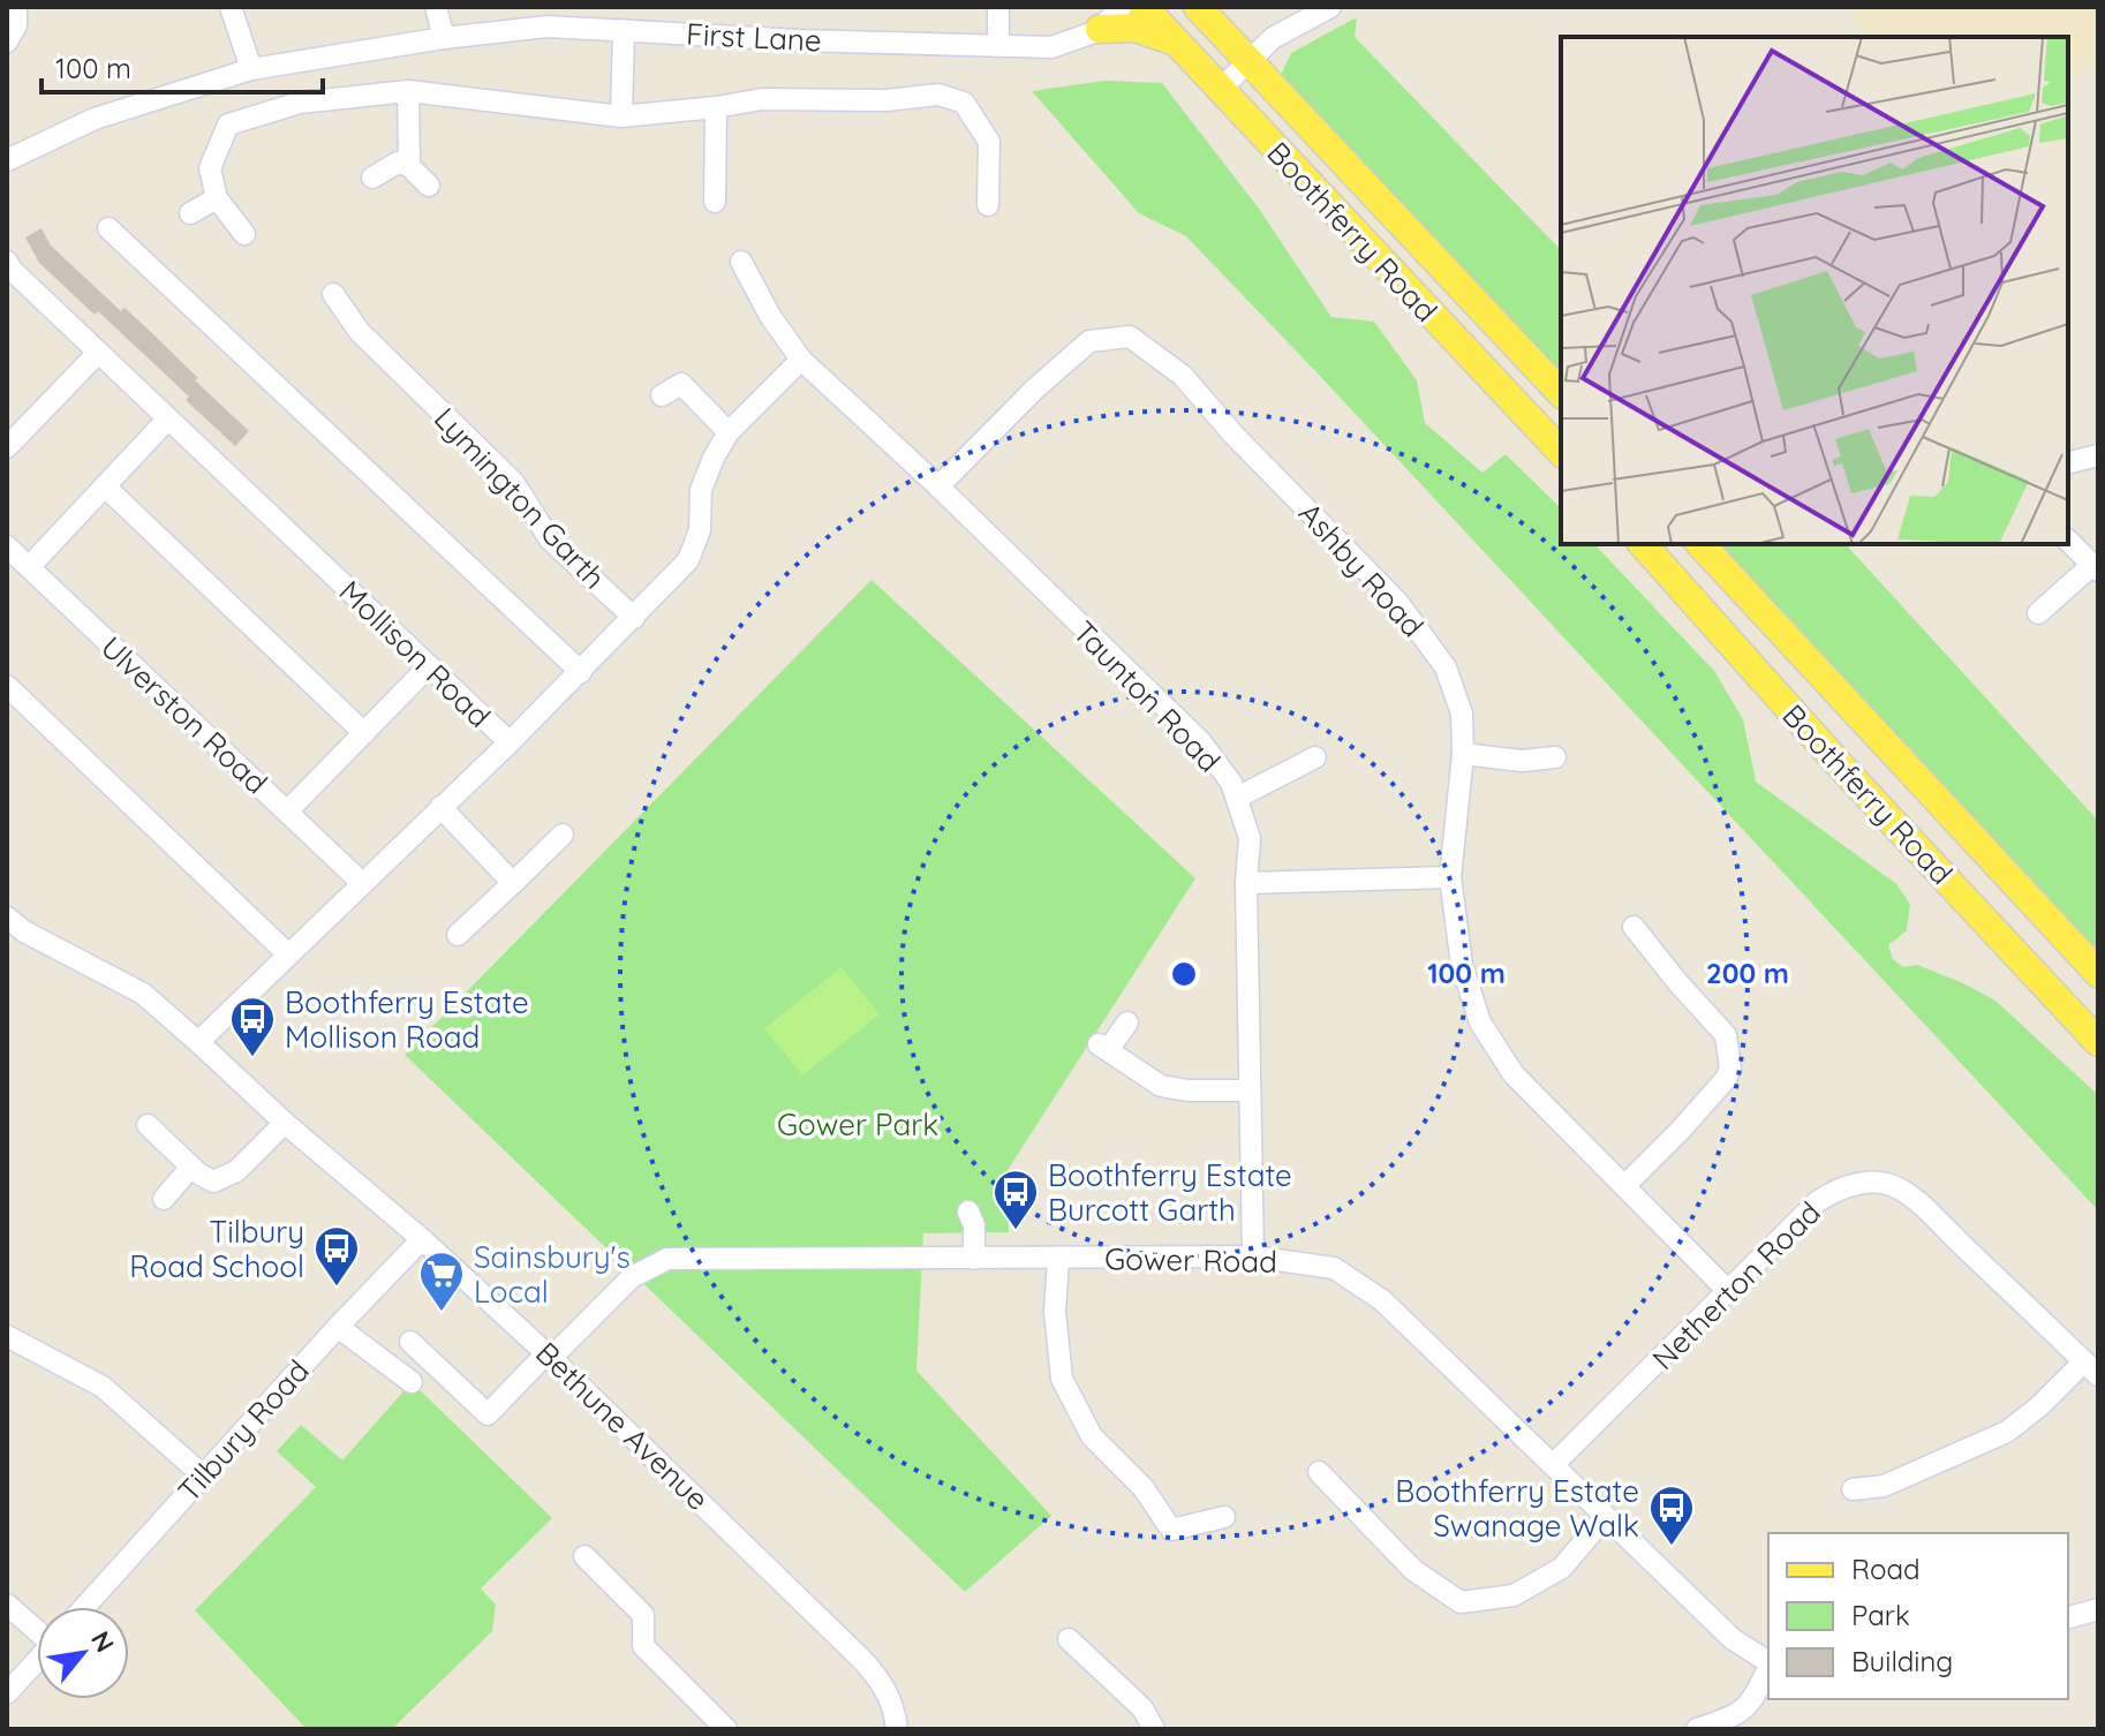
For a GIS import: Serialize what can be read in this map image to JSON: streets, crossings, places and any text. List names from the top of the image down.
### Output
{
  "streets": {
    "main road": ["Boothferry Road"],
    "street": [
      "First Lane",
      "Lymington Garth",
      "Ashby Road",
      "Mollison Road",
      "Taunton Road",
      "Ulverston Road",
      "Gower Road",
      "Netherton Road",
      "Bethune Avenue",
      "Tilbury Road"
    ]
  },
  "crossings": [
    ["Ashby Road", "Taunton Road"],
    ["Ashby Road", "Netherton Road"],
    ["Mollison Road", "Ulverston Road"],
    ["Mollison Road", "Bethune Avenue"],
    ["Taunton Road", "Gower Road"],
    ["Gower Road", "Netherton Road"],
    ["Gower Road", "Bethune Avenue"],
    ["Bethune Avenue", "Tilbury Road"]
  ],
  "parks": ["Gower Park"],
  "places": {
    "bus stop": [
      "Boothferry Estate Mollison Road",
      "Boothferry Estate Burcott Garth",
      "Tilbury Road School",
      "Boothferry Estate Swanage Walk"
    ],
    "supermarket": ["Sainsbury's Local"]
  },
  "legend": ["Road", "Park", "Building"],
  "scale_bar": "100 m",
  "north": "top right",
  "rings": ["100 m", "200 m"]
}
